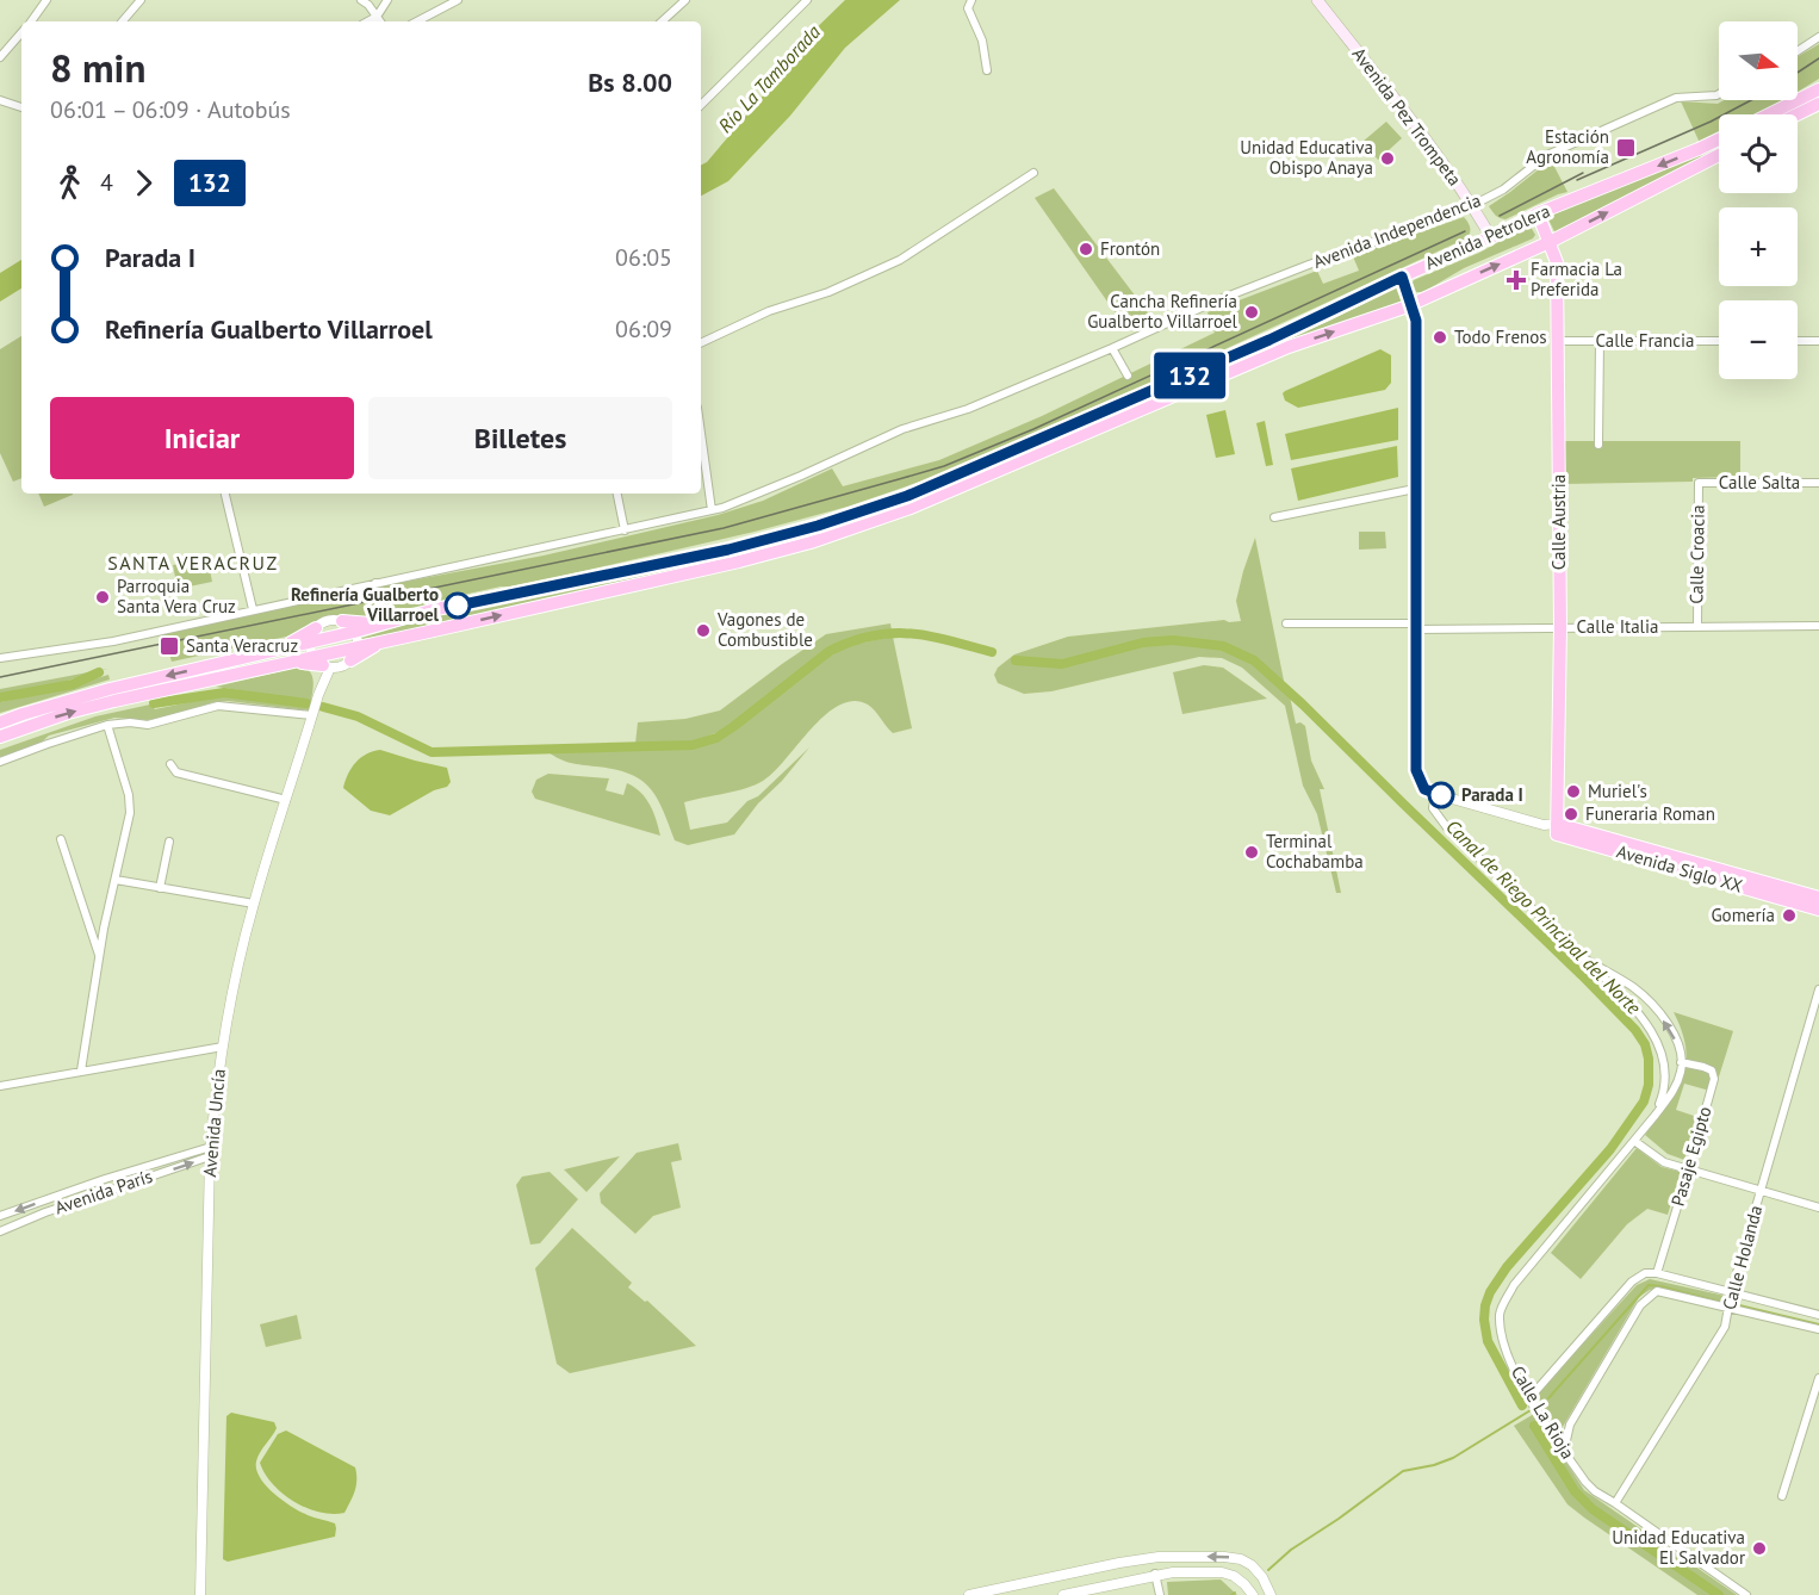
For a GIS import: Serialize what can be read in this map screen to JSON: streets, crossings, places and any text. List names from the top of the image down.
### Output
{
  "streets": {
    "highway": ["Avenida Petrolera", "Calle Austria", "Avenida Siglo XX"],
    "main road": ["Avenida Pez Trompeta"],
    "street": [
      "Avenida Independencia",
      "Calle Francia",
      "Calle Salta",
      "Calle Croacia",
      "Calle Italia",
      "Avenida Uncía",
      "Pasaje Egipto",
      "Avenida París",
      "Calle Holanda",
      "Calle La Rioja"
    ]
  },
  "crossings": [
    ["Avenida Pez Trompeta", "Avenida Independencia"],
    ["Avenida Pez Trompeta", "Avenida Petrolera"],
    ["Avenida Petrolera", "Calle Austria"],
    ["Avenida Petrolera", "Avenida Uncía"],
    ["Avenida Petrolera", "Calle La Rioja"],
    ["Calle Francia", "Calle Austria"],
    ["Calle Salta", "Calle Croacia"],
    ["Calle Austria", "Calle Italia"],
    ["Calle Austria", "Avenida Siglo XX"],
    ["Calle Croacia", "Calle Italia"],
    ["Calle Italia", "Calle La Rioja"],
    ["Avenida Siglo XX", "Calle La Rioja"],
    ["Avenida Uncía", "Avenida París"],
    ["Pasaje Egipto", "Calle La Rioja"],
    ["Calle Holanda", "Calle La Rioja"]
  ],
  "districts": ["SANTA VERACRUZ"],
  "water": ["Río La Tamborada", "Canal de Riego Principal del Norte"],
  "places": {
    "transit": ["Estación Agronomía", "Santa Veracruz"],
    "other": [
      "Unidad Educativa Obispo Anaya",
      "Frontón",
      "Cancha Refinería Gualberto Villarroel",
      "Todo Frenos",
      "Parroquia Santa Vera Cruz",
      "Refinería Gualberto Villarroel",
      "Vagones de Combustible",
      "Muriel's",
      "Parada I",
      "Funeraria Roman",
      "Terminal Cochabamba",
      "Gomería",
      "Unidad Educativa El Salvador"
    ],
    "health": ["Farmacia La Preferida"]
  },
  "lines": ["bus line 132"],
  "north": "right",
  "page": {
    "on_map": "132",
    "map_buttons": ["+", "−"],
    "heading": ["8 min", "06:01 – 06:09 · Autobús", "Bs 8.00"],
    "legs": ["4", "132"],
    "list": [
      {
        "name": "Parada I",
        "value": "06:05"
      },
      {
        "name": "Refinería Gualberto Villarroel",
        "value": "06:09"
      }
    ],
    "buttons": ["Iniciar", "Billetes"]
  }
}
